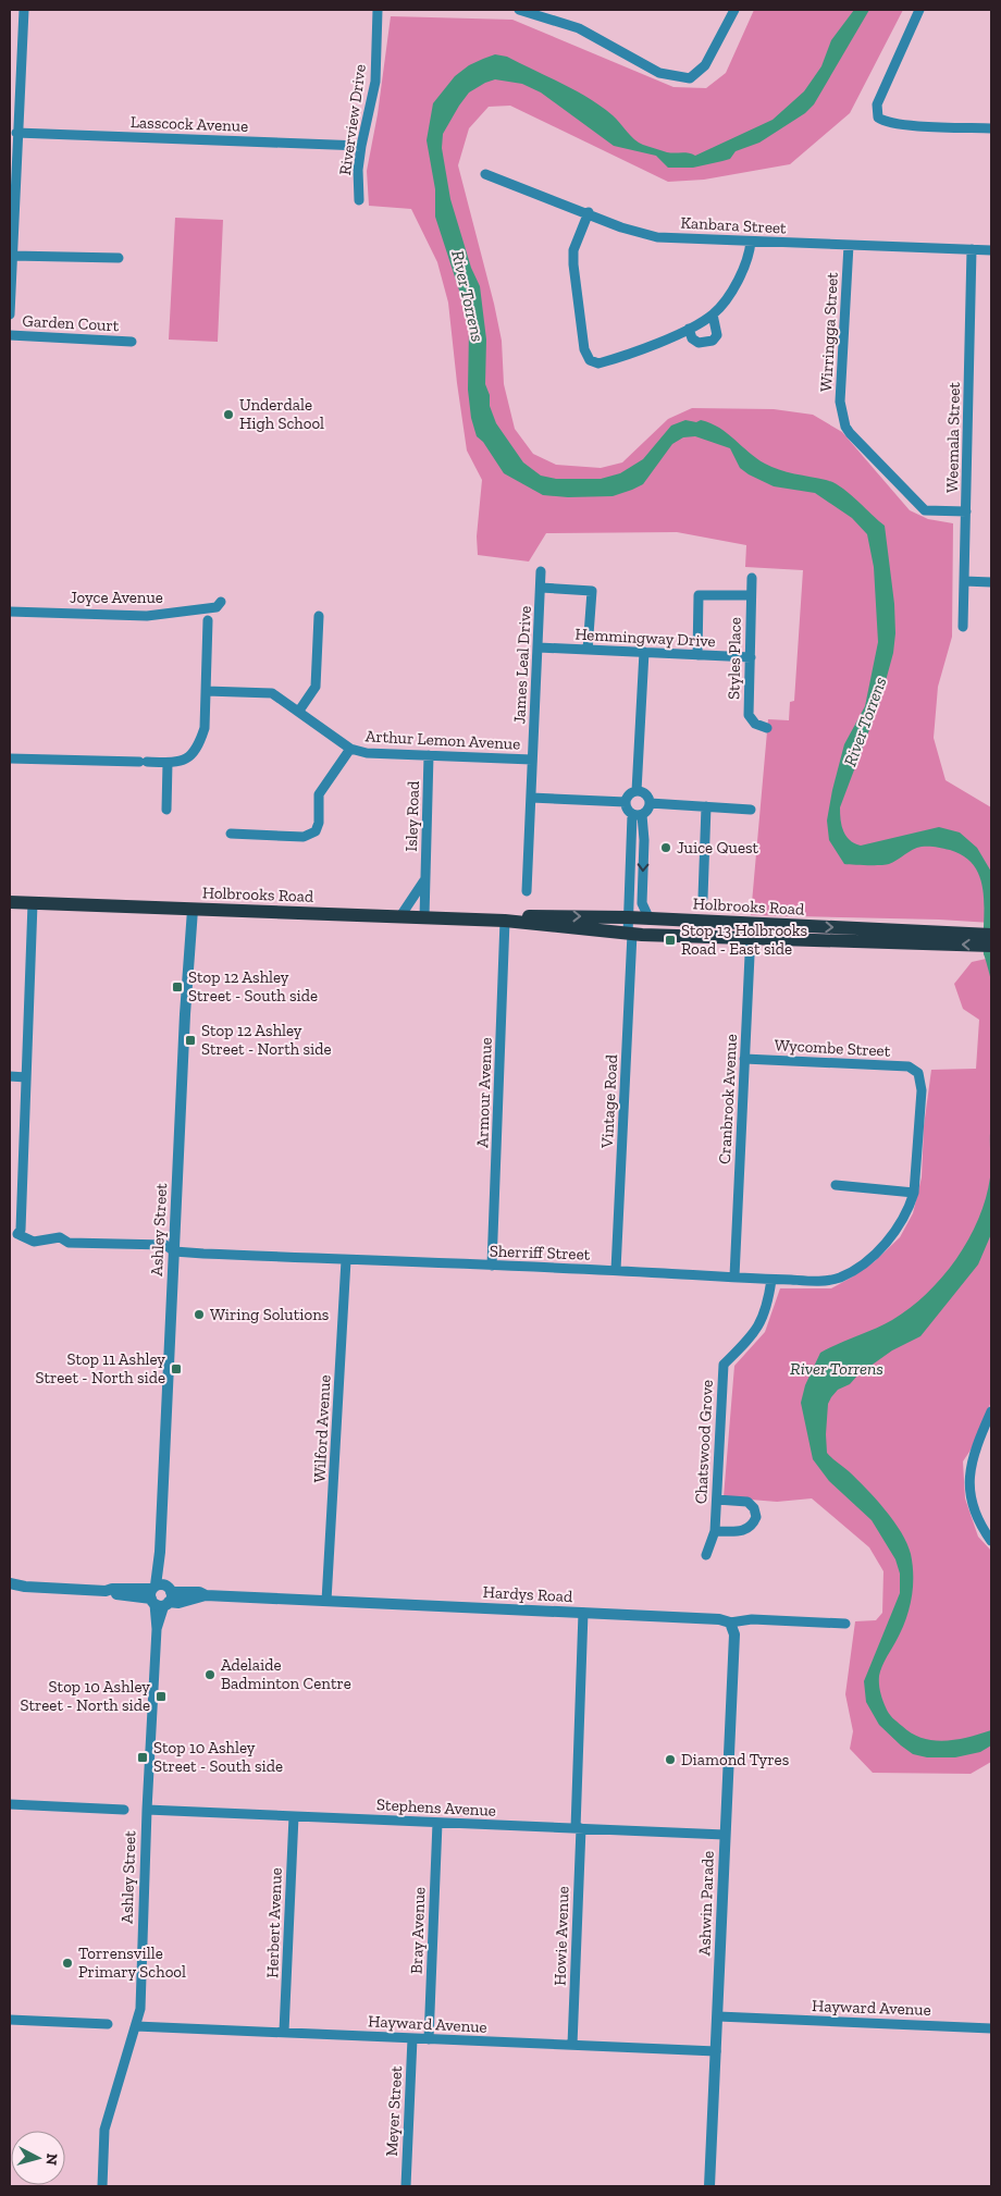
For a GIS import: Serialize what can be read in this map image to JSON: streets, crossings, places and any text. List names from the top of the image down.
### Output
{
  "streets": {
    "main road": ["Holbrooks Road"],
    "street": [
      "Riverview Drive",
      "Lasscock Avenue",
      "Kanbara Street",
      "Garden Court",
      "Wirringga Street",
      "Weemala Street",
      "Joyce Avenue",
      "Hemmingway Drive",
      "Styles Place",
      "James Leal Drive",
      "Arthur Lemon Avenue",
      "Isley Road",
      "Wycombe Street",
      "Armour Avenue",
      "Cranbrook Avenue",
      "Vintage Road",
      "Ashley Street",
      "Sherriff Street",
      "Wilford Avenue",
      "Chatswood Grove",
      "Hardys Road",
      "Stephens Avenue",
      "Ashwin Parade",
      "Herbert Avenue",
      "Bray Avenue",
      "Howie Avenue",
      "Hayward Avenue",
      "Meyer Street"
    ]
  },
  "crossings": [
    ["Riverview Drive", "Lasscock Avenue"],
    ["Kanbara Street", "Wirringga Street"],
    ["Kanbara Street", "Weemala Street"],
    ["Wirringga Street", "Weemala Street"],
    ["Hemmingway Drive", "Styles Place"],
    ["Hemmingway Drive", "James Leal Drive"],
    ["James Leal Drive", "Arthur Lemon Avenue"],
    ["Arthur Lemon Avenue", "Isley Road"],
    ["Isley Road", "Holbrooks Road"],
    ["Holbrooks Road", "Armour Avenue"],
    ["Holbrooks Road", "Cranbrook Avenue"],
    ["Holbrooks Road", "Vintage Road"],
    ["Holbrooks Road", "Ashley Street"],
    ["Wycombe Street", "Cranbrook Avenue"],
    ["Wycombe Street", "Sherriff Street"],
    ["Armour Avenue", "Sherriff Street"],
    ["Cranbrook Avenue", "Sherriff Street"],
    ["Vintage Road", "Sherriff Street"],
    ["Ashley Street", "Sherriff Street"],
    ["Ashley Street", "Hardys Road"],
    ["Ashley Street", "Stephens Avenue"],
    ["Ashley Street", "Hayward Avenue"],
    ["Sherriff Street", "Wilford Avenue"],
    ["Sherriff Street", "Chatswood Grove"],
    ["Wilford Avenue", "Hardys Road"],
    ["Hardys Road", "Ashwin Parade"],
    ["Hardys Road", "Howie Avenue"],
    ["Stephens Avenue", "Ashwin Parade"],
    ["Stephens Avenue", "Herbert Avenue"],
    ["Stephens Avenue", "Bray Avenue"],
    ["Stephens Avenue", "Howie Avenue"],
    ["Ashwin Parade", "Hayward Avenue"],
    ["Herbert Avenue", "Hayward Avenue"],
    ["Bray Avenue", "Hayward Avenue"],
    ["Howie Avenue", "Hayward Avenue"],
    ["Hayward Avenue", "Meyer Street"]
  ],
  "water": ["River Torrens"],
  "places": {
    "other": [
      "Underdale High School",
      "Juice Quest",
      "Wiring Solutions",
      "Adelaide Badminton Centre",
      "Diamond Tyres",
      "Torrensville Primary School"
    ],
    "transit": [
      "Stop 13 Holbrooks Road - East side",
      "Stop 12 Ashley Street - South side",
      "Stop 12 Ashley Street - North side",
      "Stop 11 Ashley Street - North side",
      "Stop 10 Ashley Street - North side",
      "Stop 10 Ashley Street - South side"
    ]
  },
  "north": "right"
}
